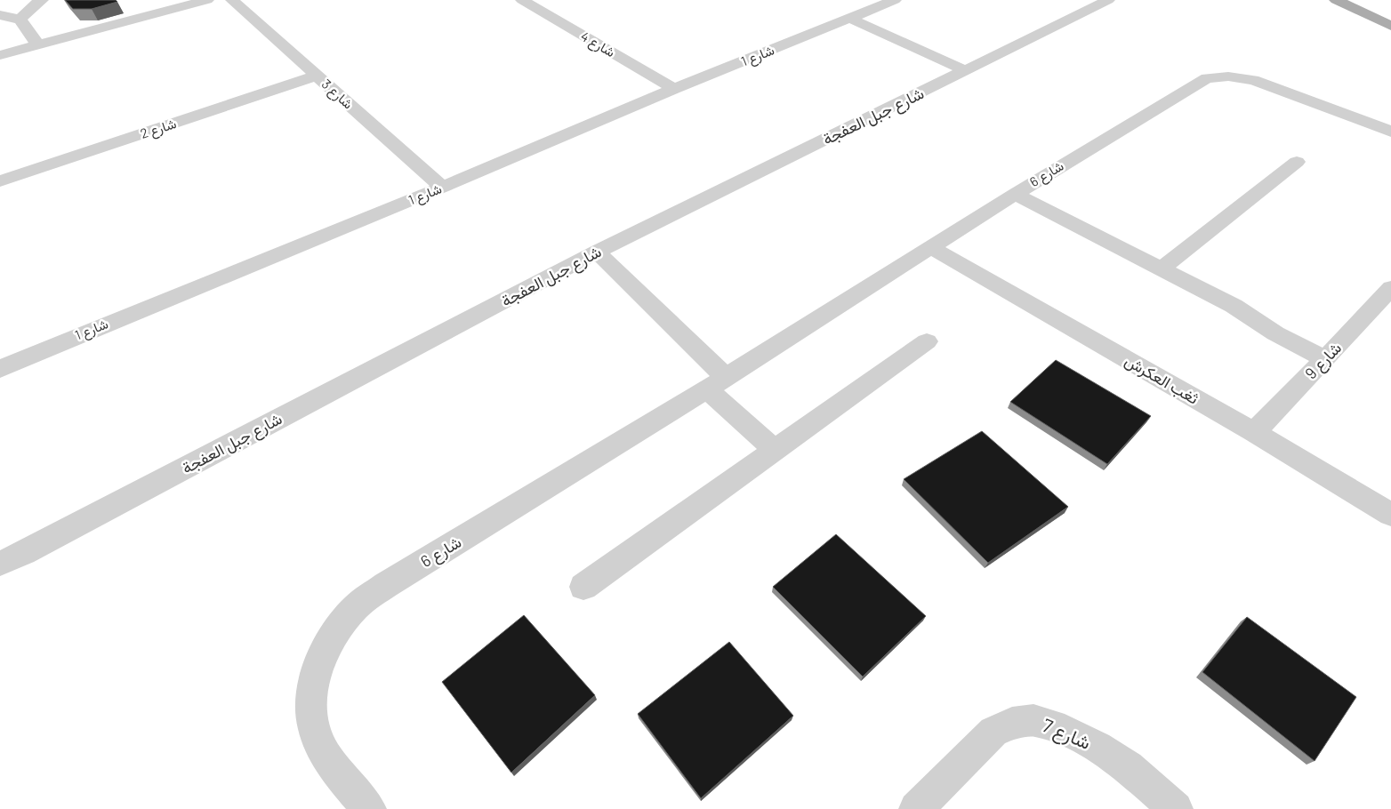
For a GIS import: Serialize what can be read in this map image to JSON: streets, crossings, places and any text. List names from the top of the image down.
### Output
{
  "streets": {
    "street": [
      "شارع 4",
      "شارع 1",
      "شارع 3",
      "شارع جبل العفجة",
      "شارع 2",
      "شارع 6",
      "شارع 9",
      "ثغب العكرش",
      "شارع 7"
    ]
  },
  "crossings": [
    ["شارع 4", "شارع 1"],
    ["شارع 1", "شارع 3"],
    ["شارع 3", "شارع 2"],
    ["شارع 6", "ثغب العكرش"],
    ["شارع 9", "ثغب العكرش"]
  ]
}
